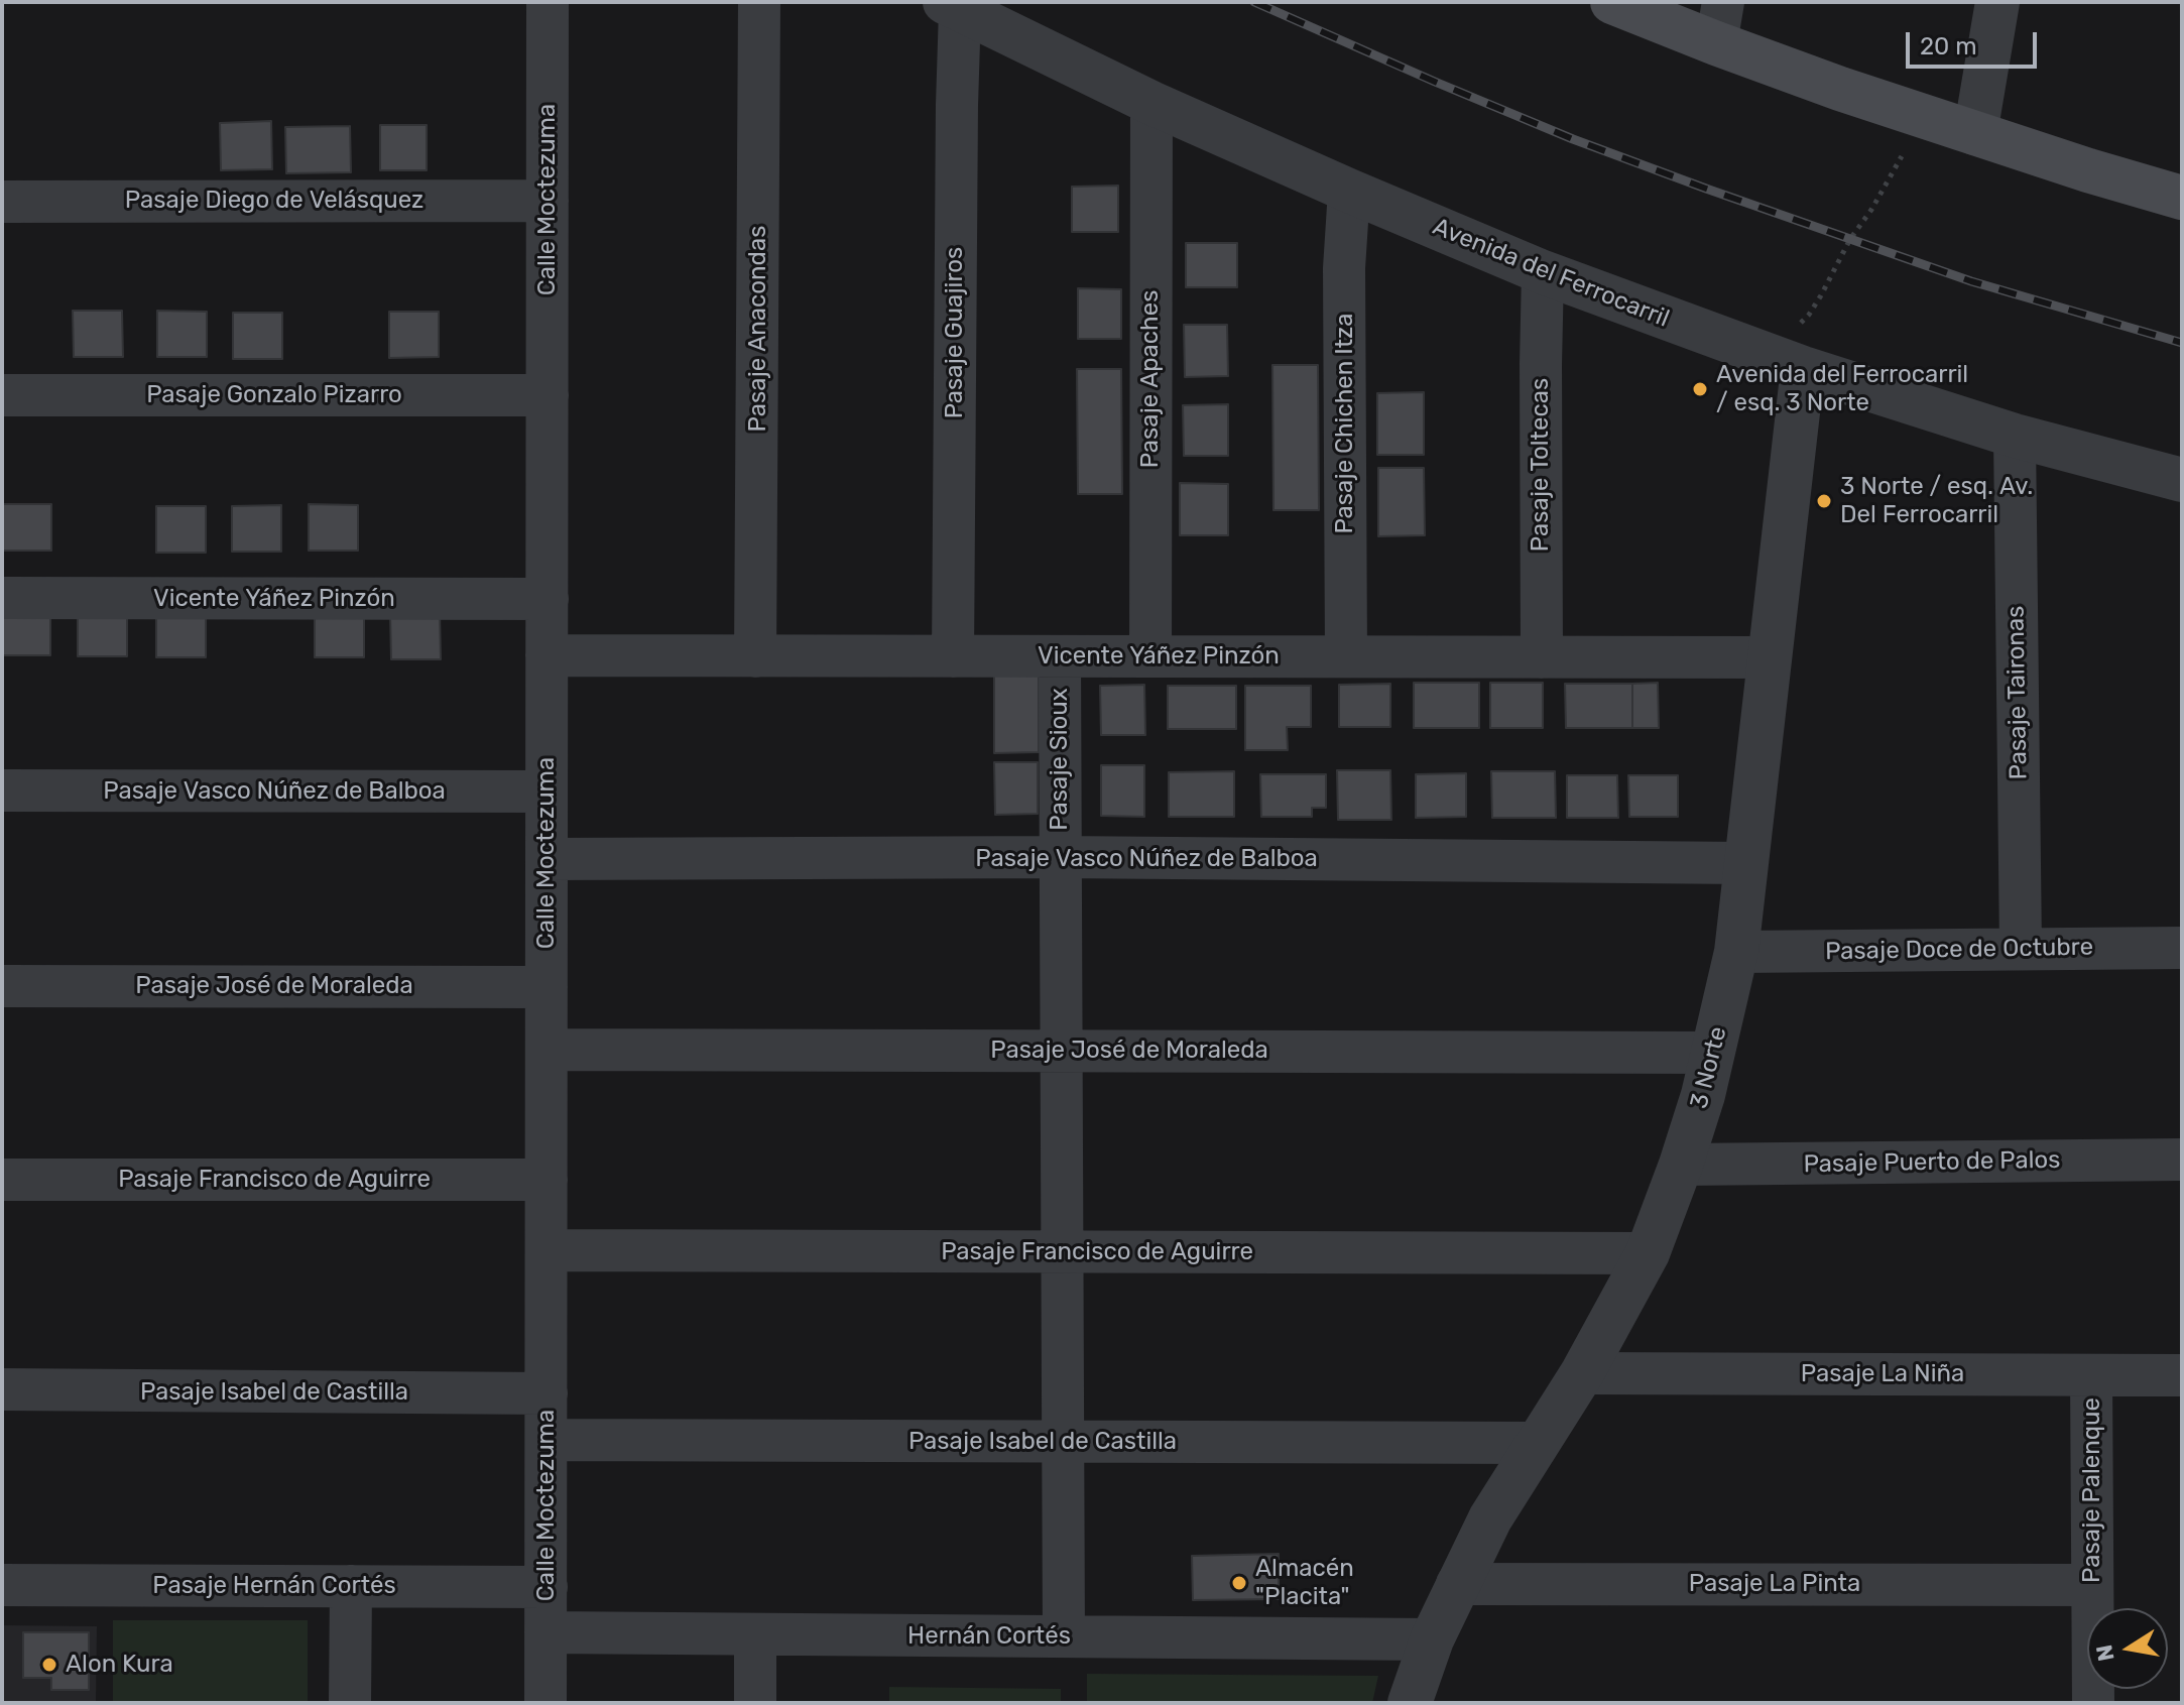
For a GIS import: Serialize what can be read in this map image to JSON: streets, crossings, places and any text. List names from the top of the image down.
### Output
{
  "streets": {
    "street": [
      "Calle Moctezuma",
      "Pasaje Diego de Velásquez",
      "Avenida del Ferrocarril",
      "Pasaje Anacondas",
      "Pasaje Guajiros",
      "Pasaje Apaches",
      "Pasaje Gonzalo Pizarro",
      "Pasaje Chichen Itza",
      "Pasaje Toltecas",
      "Vicente Yáñez Pinzón",
      "Pasaje Taironas",
      "Pasaje Sioux",
      "Pasaje Vasco Núñez de Balboa",
      "Pasaje Doce de Octubre",
      "Pasaje José de Moraleda",
      "3 Norte",
      "Pasaje Puerto de Palos",
      "Pasaje Francisco de Aguirre",
      "Pasaje La Niña",
      "Pasaje Isabel de Castilla",
      "Pasaje Palenque",
      "Pasaje La Pinta",
      "Pasaje Hernán Cortés",
      "Hernán Cortés"
    ]
  },
  "crossings": [
    ["Calle Moctezuma", "Pasaje Diego de Velásquez"],
    ["Calle Moctezuma", "Pasaje Gonzalo Pizarro"],
    ["Calle Moctezuma", "Vicente Yáñez Pinzón"],
    ["Calle Moctezuma", "Pasaje Vasco Núñez de Balboa"],
    ["Calle Moctezuma", "Pasaje José de Moraleda"],
    ["Calle Moctezuma", "Pasaje Francisco de Aguirre"],
    ["Calle Moctezuma", "Pasaje Isabel de Castilla"],
    ["Calle Moctezuma", "Pasaje Hernán Cortés"],
    ["Calle Moctezuma", "Hernán Cortés"],
    ["Avenida del Ferrocarril", "Pasaje Guajiros"],
    ["Avenida del Ferrocarril", "Pasaje Apaches"],
    ["Avenida del Ferrocarril", "Pasaje Chichen Itza"],
    ["Avenida del Ferrocarril", "Pasaje Toltecas"],
    ["Avenida del Ferrocarril", "Pasaje Taironas"],
    ["Avenida del Ferrocarril", "3 Norte"],
    ["Pasaje Anacondas", "Vicente Yáñez Pinzón"],
    ["Pasaje Guajiros", "Vicente Yáñez Pinzón"],
    ["Pasaje Apaches", "Vicente Yáñez Pinzón"],
    ["Pasaje Chichen Itza", "Vicente Yáñez Pinzón"],
    ["Pasaje Toltecas", "Vicente Yáñez Pinzón"],
    ["Vicente Yáñez Pinzón", "Pasaje Sioux"],
    ["Vicente Yáñez Pinzón", "3 Norte"],
    ["Pasaje Taironas", "Pasaje Doce de Octubre"],
    ["Pasaje Sioux", "Pasaje Vasco Núñez de Balboa"],
    ["Pasaje Sioux", "Pasaje José de Moraleda"],
    ["Pasaje Sioux", "Pasaje Francisco de Aguirre"],
    ["Pasaje Sioux", "Pasaje Isabel de Castilla"],
    ["Pasaje Sioux", "Hernán Cortés"],
    ["Pasaje Vasco Núñez de Balboa", "3 Norte"],
    ["Pasaje Doce de Octubre", "3 Norte"],
    ["Pasaje José de Moraleda", "3 Norte"],
    ["3 Norte", "Pasaje Puerto de Palos"],
    ["3 Norte", "Pasaje Francisco de Aguirre"],
    ["3 Norte", "Pasaje La Niña"],
    ["3 Norte", "Pasaje Isabel de Castilla"],
    ["3 Norte", "Pasaje La Pinta"],
    ["3 Norte", "Hernán Cortés"],
    ["Pasaje La Niña", "Pasaje Palenque"],
    ["Pasaje Palenque", "Pasaje La Pinta"]
  ],
  "places": [
    "Avenida del Ferrocarril / esq. 3 Norte",
    "3 Norte / esq. Av. Del Ferrocarril",
    "Almacén \"Placita\"",
    "Alon Kura"
  ],
  "scale_bar": "20 m",
  "north": "left"
}
